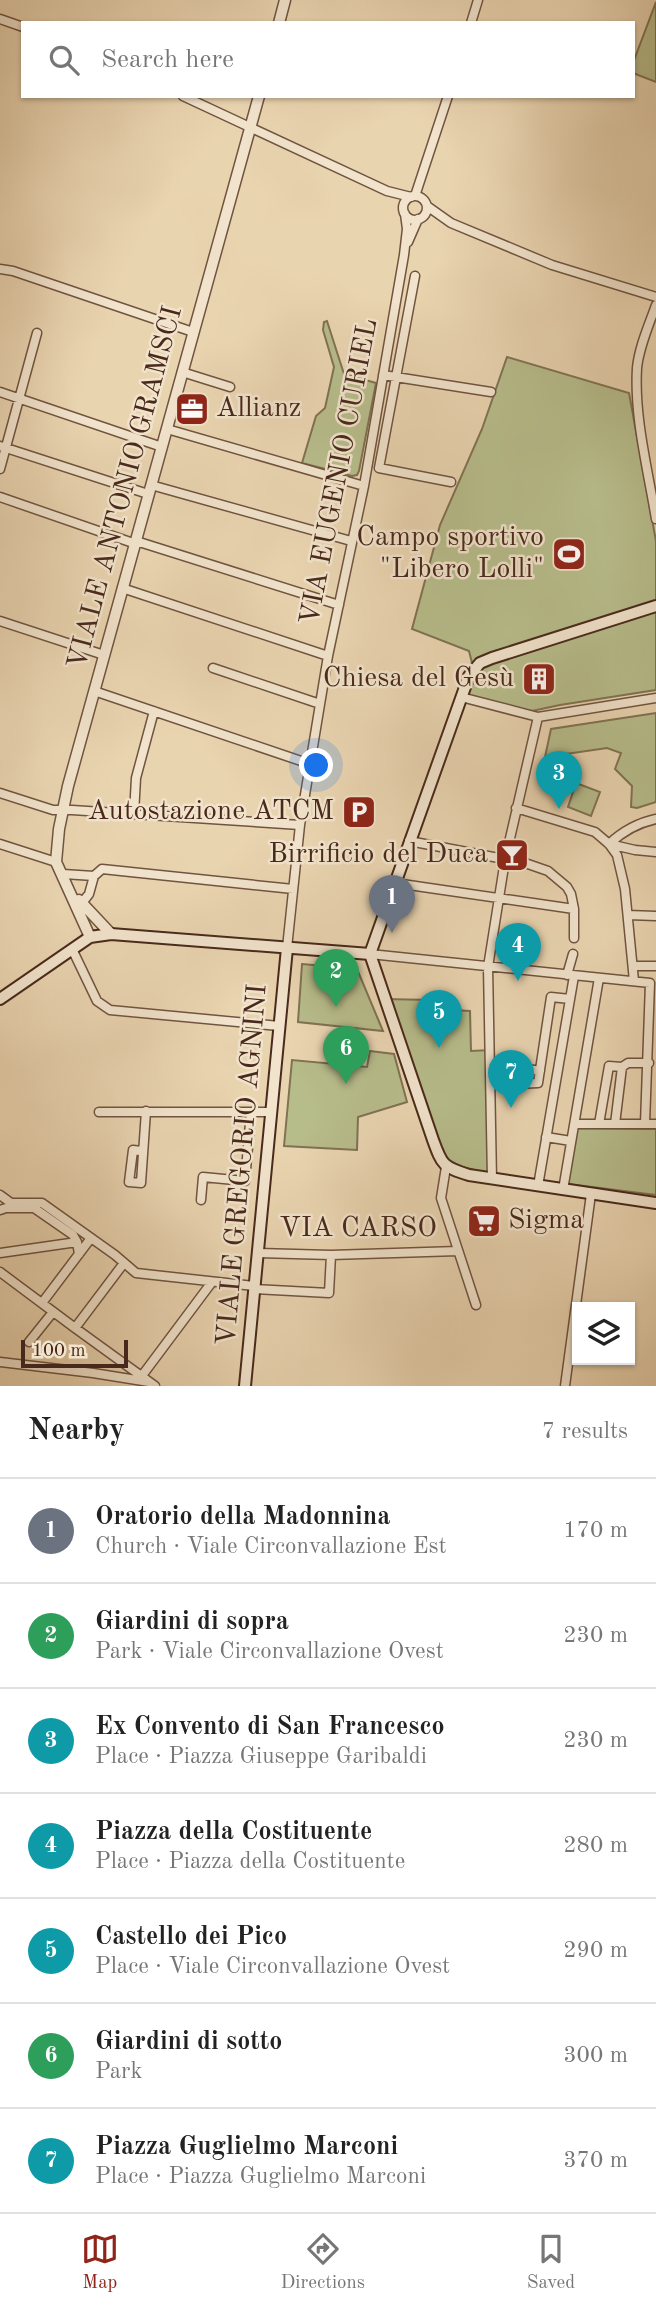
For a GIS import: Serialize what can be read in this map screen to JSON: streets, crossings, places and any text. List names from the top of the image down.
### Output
{
  "streets": {
    "main road": ["VIALE GREGORIO AGNINI"],
    "street": ["VIA EUGENIO CURIEL", "VIALE ANTONIO GRAMSCI", "VIA CARSO"]
  },
  "crossings": [
    ["VIA EUGENIO CURIEL", "VIALE GREGORIO AGNINI"],
    ["VIALE GREGORIO AGNINI", "VIA CARSO"]
  ],
  "places": {
    "office": ["Allianz"],
    "sports": ["Campo sportivo \"Libero Lolli\""],
    "building": ["Chiesa del Gesù"],
    "parking": ["Autostazione ATCM"],
    "bar": ["Birrificio del Duca"],
    "supermarket": ["Sigma"]
  },
  "scale_bar": "100 m",
  "page": {
    "search": "Search here",
    "pins": [
      "3",
      "1",
      "4",
      "2",
      "5",
      "6",
      "7"
    ],
    "scale": "100 m",
    "heading": ["Nearby", "7 results"],
    "list": [
      {
        "mark": "1",
        "name": "Oratorio della Madonnina",
        "note": "Church · Viale Circonvallazione Est",
        "value": "170 m"
      },
      {
        "mark": "2",
        "name": "Giardini di sopra",
        "note": "Park · Viale Circonvallazione Ovest",
        "value": "230 m"
      },
      {
        "mark": "3",
        "name": "Ex Convento di San Francesco",
        "note": "Place · Piazza Giuseppe Garibaldi",
        "value": "230 m"
      },
      {
        "mark": "4",
        "name": "Piazza della Costituente",
        "note": "Place · Piazza della Costituente",
        "value": "280 m"
      },
      {
        "mark": "5",
        "name": "Castello dei Pico",
        "note": "Place · Viale Circonvallazione Ovest",
        "value": "290 m"
      },
      {
        "mark": "6",
        "name": "Giardini di sotto",
        "note": "Park",
        "value": "300 m"
      },
      {
        "mark": "7",
        "name": "Piazza Guglielmo Marconi",
        "note": "Place · Piazza Guglielmo Marconi",
        "value": "370 m"
      }
    ],
    "nav": ["Map", "Directions", "Saved"]
  }
}
